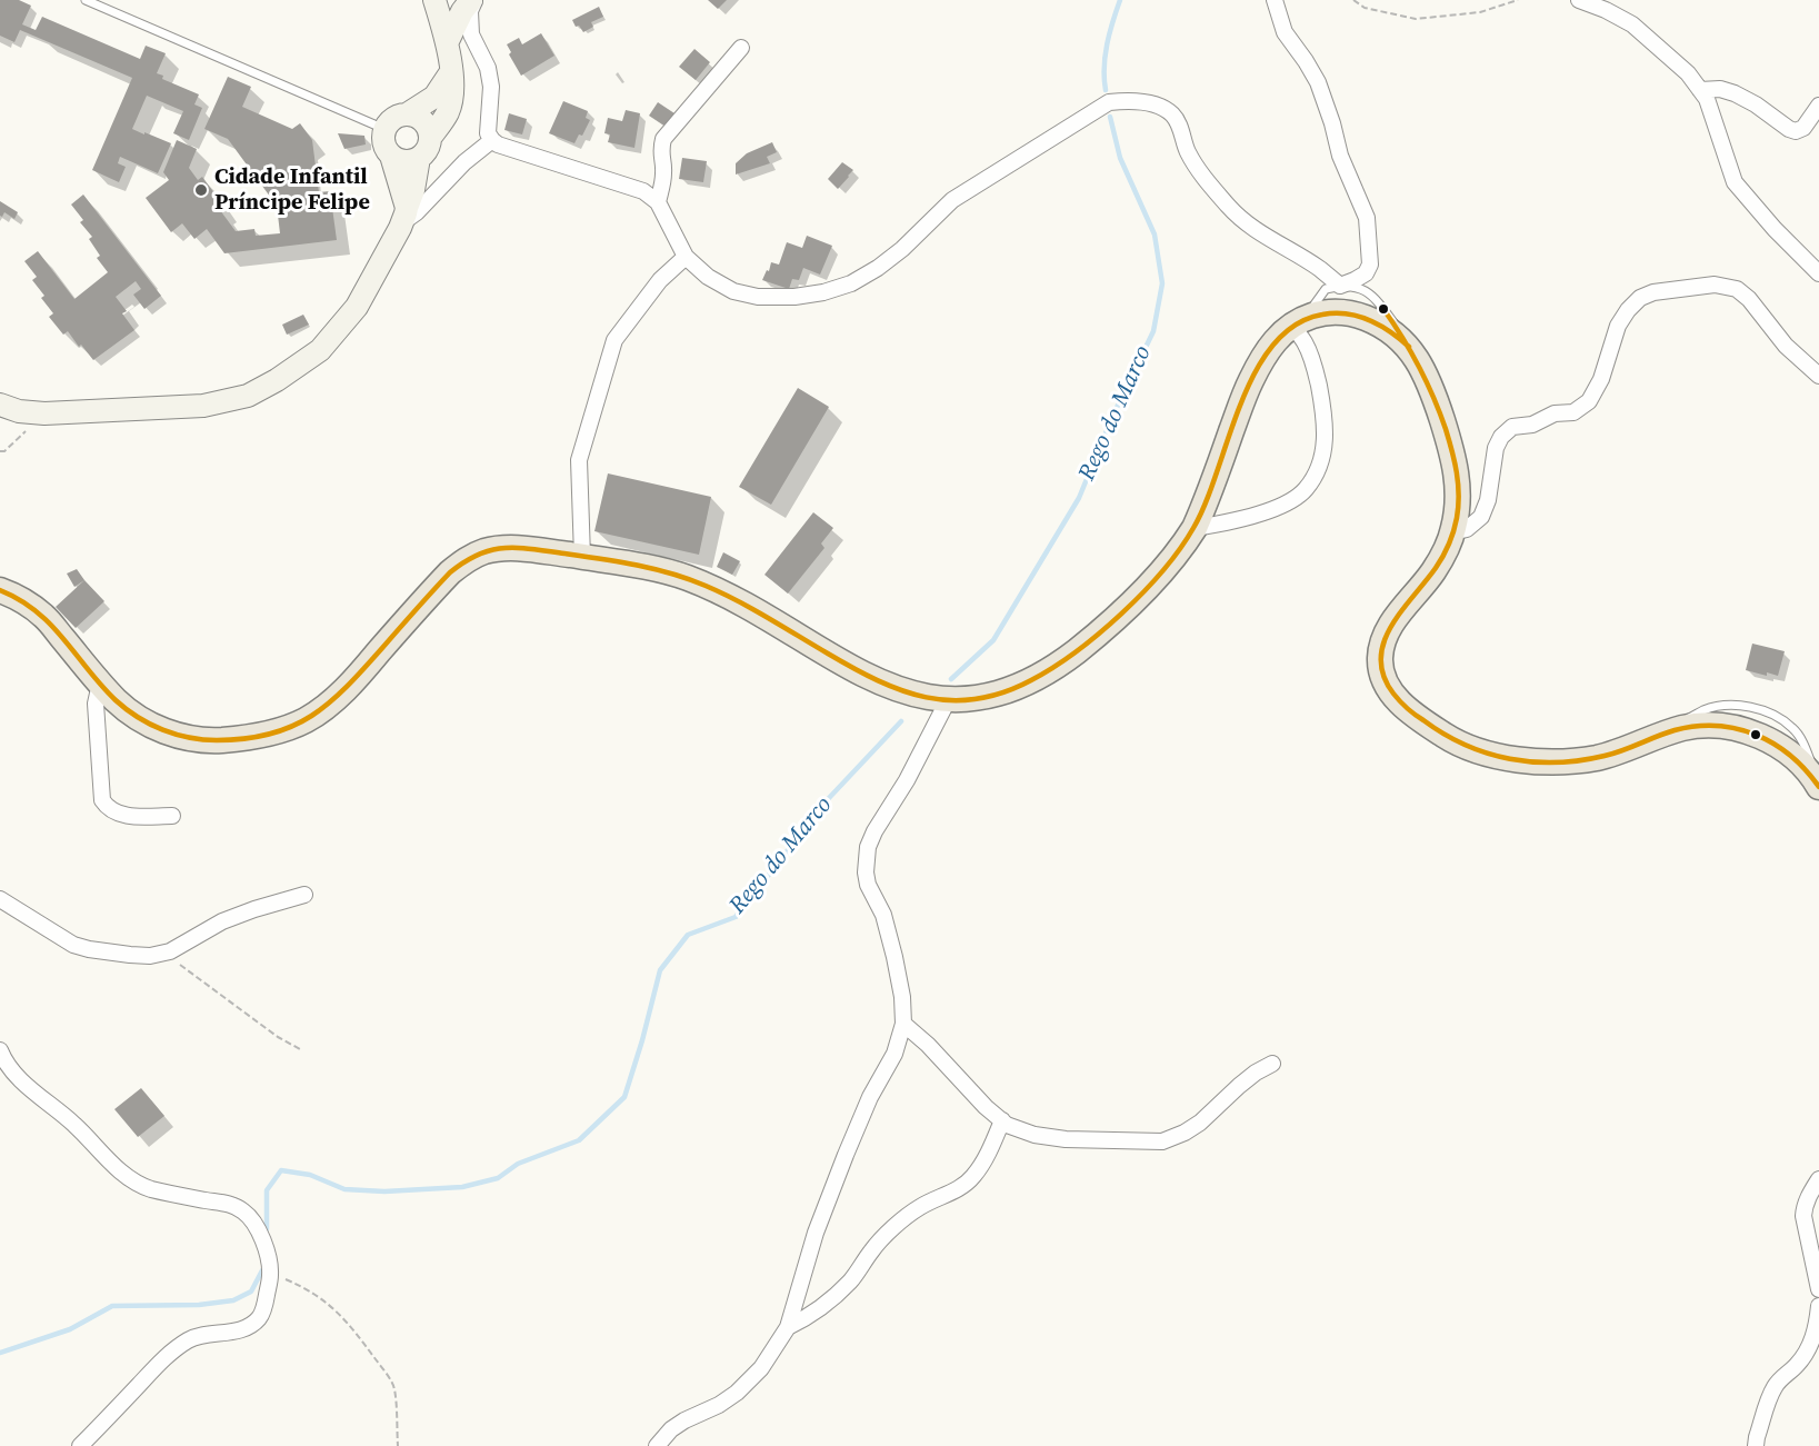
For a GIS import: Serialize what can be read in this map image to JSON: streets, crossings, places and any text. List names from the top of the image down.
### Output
{
  "water": ["Rego do Marco"],
  "places": ["Cidade Infantil Príncipe Felipe"]
}
